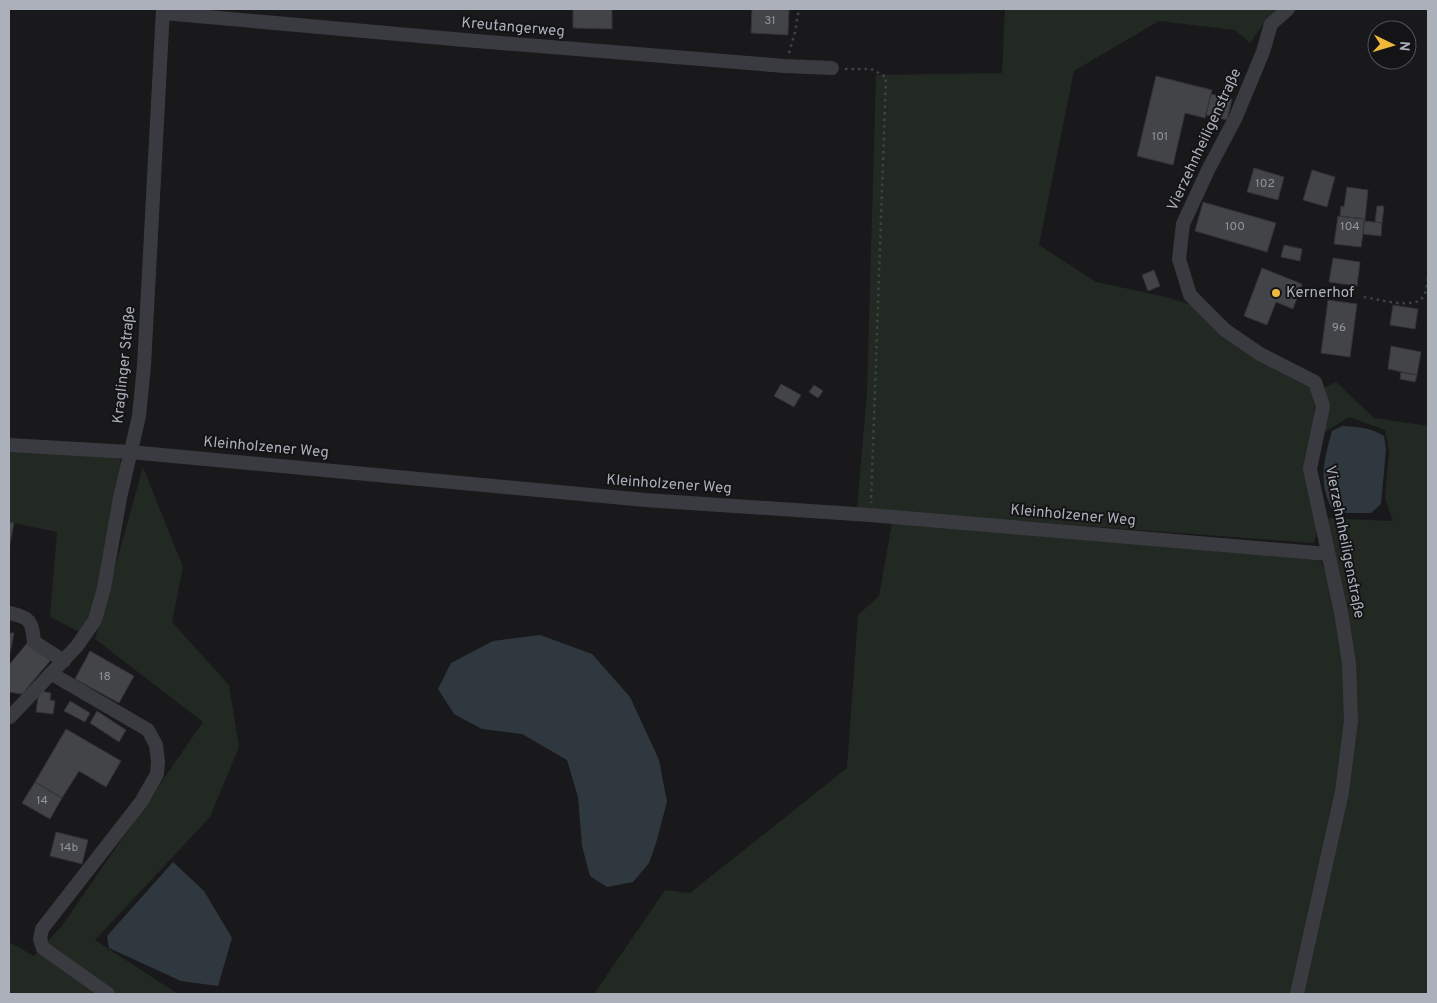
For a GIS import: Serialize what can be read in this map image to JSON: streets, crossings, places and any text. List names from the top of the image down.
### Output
{
  "streets": {
    "street": [
      "Kreutangerweg",
      "Vierzehnheiligenstraße",
      "Kraglinger Straße",
      "Kleinholzener Weg"
    ]
  },
  "crossings": [
    ["Kreutangerweg", "Kraglinger Straße"],
    ["Vierzehnheiligenstraße", "Kleinholzener Weg"],
    ["Kraglinger Straße", "Kleinholzener Weg"]
  ],
  "places": ["Kernerhof"],
  "house_numbers": [
    "31",
    "101",
    "102",
    "100",
    "104",
    "96",
    "18",
    "14",
    "14b"
  ],
  "north": "right"
}
